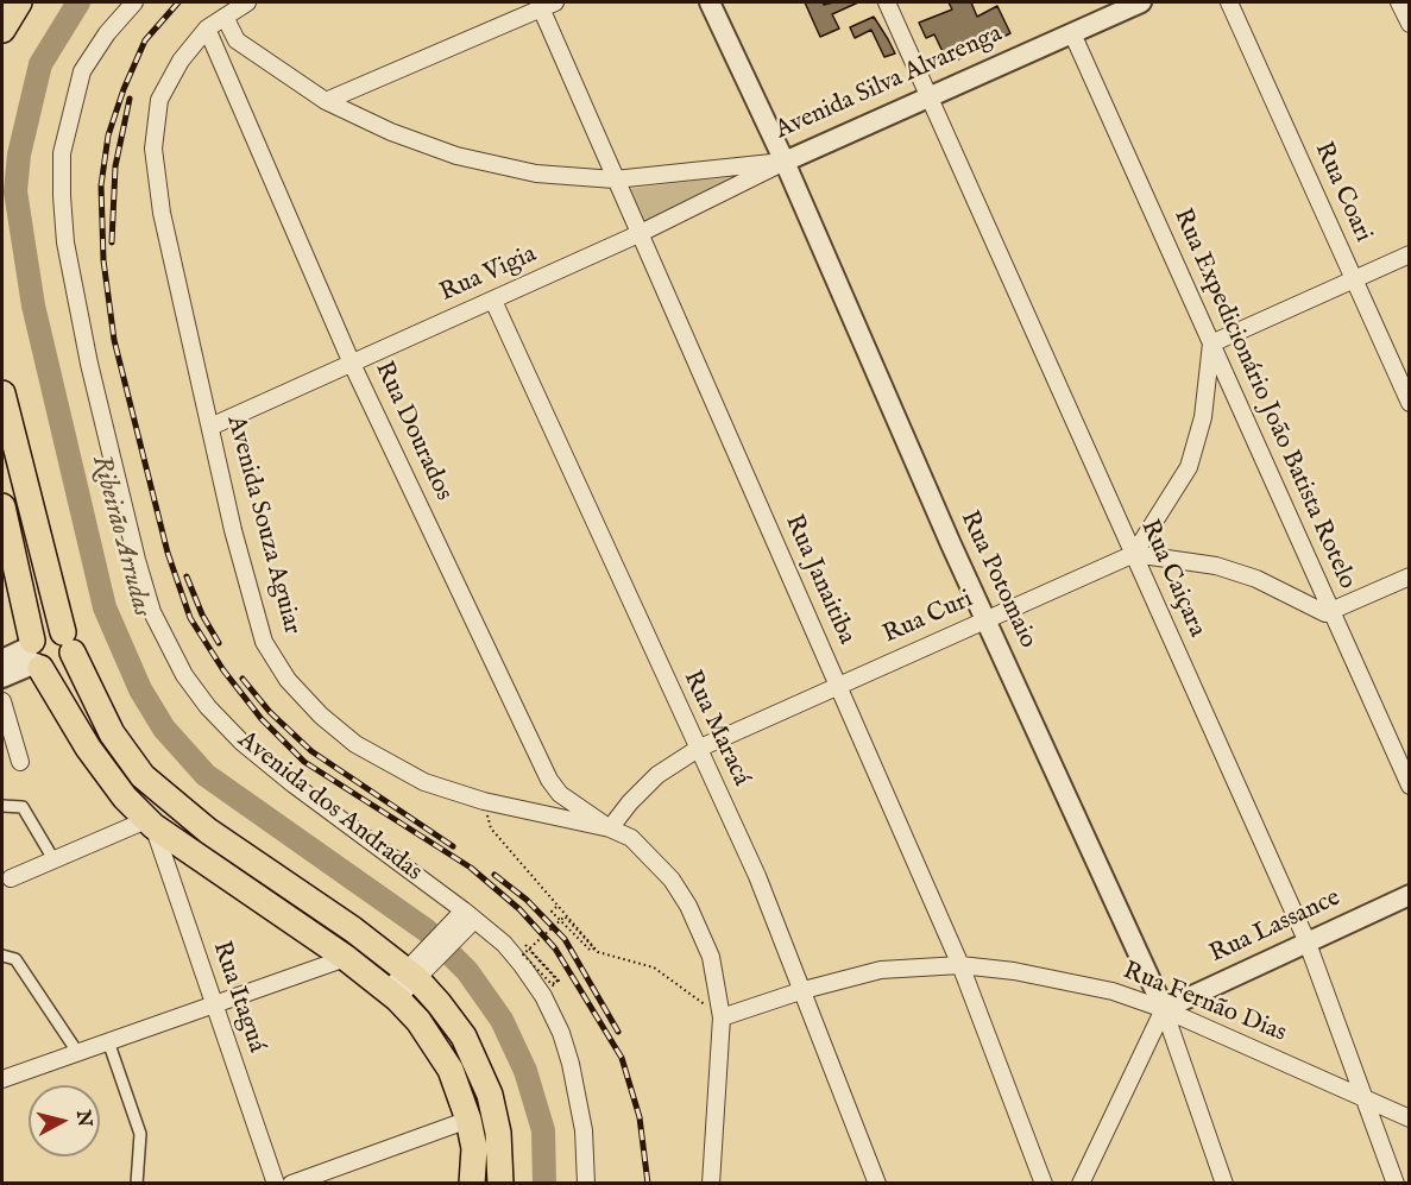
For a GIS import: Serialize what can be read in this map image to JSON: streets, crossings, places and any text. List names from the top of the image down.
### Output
{
  "streets": {
    "street": [
      "Avenida Silva Alvarenga",
      "Rua Coari",
      "Rua Vigia",
      "Rua Expedicionário João Batista Rotelo",
      "Rua Dourados",
      "Avenida Souza Aguiar",
      "Rua Caiçara",
      "Rua Janaitiba",
      "Rua Potomaio",
      "Rua Curi",
      "Rua Maracá",
      "Avenida dos Andradas",
      "Rua Lassance",
      "Rua Itaguá",
      "Rua Fernão Dias"
    ]
  },
  "crossings": [
    ["Avenida Silva Alvarenga", "Rua Vigia"],
    ["Avenida Silva Alvarenga", "Rua Expedicionário João Batista Rotelo"],
    ["Avenida Silva Alvarenga", "Avenida Souza Aguiar"],
    ["Avenida Silva Alvarenga", "Rua Caiçara"],
    ["Avenida Silva Alvarenga", "Rua Janaitiba"],
    ["Avenida Silva Alvarenga", "Rua Potomaio"],
    ["Rua Vigia", "Rua Dourados"],
    ["Rua Vigia", "Avenida Souza Aguiar"],
    ["Rua Vigia", "Rua Janaitiba"],
    ["Rua Vigia", "Rua Potomaio"],
    ["Rua Vigia", "Rua Maracá"],
    ["Rua Dourados", "Avenida Souza Aguiar"],
    ["Rua Dourados", "Rua Curi"],
    ["Avenida Souza Aguiar", "Rua Curi"],
    ["Avenida Souza Aguiar", "Rua Fernão Dias"],
    ["Rua Caiçara", "Rua Curi"],
    ["Rua Caiçara", "Rua Lassance"],
    ["Rua Caiçara", "Rua Fernão Dias"],
    ["Rua Janaitiba", "Rua Curi"],
    ["Rua Janaitiba", "Rua Fernão Dias"],
    ["Rua Potomaio", "Rua Curi"],
    ["Rua Potomaio", "Rua Lassance"],
    ["Rua Potomaio", "Rua Fernão Dias"],
    ["Rua Curi", "Rua Maracá"],
    ["Rua Maracá", "Rua Fernão Dias"],
    ["Rua Lassance", "Rua Fernão Dias"]
  ],
  "water": ["Ribeirão Arrudas"],
  "north": "right"
}
